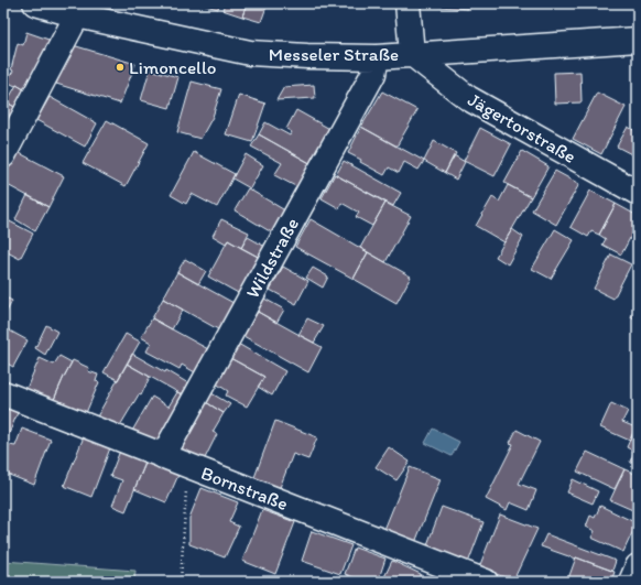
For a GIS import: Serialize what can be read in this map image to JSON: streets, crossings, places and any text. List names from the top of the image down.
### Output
{
  "streets": {
    "street": [
      "Messeler Straße",
      "Jägertorstraße",
      "Wildstraße",
      "Bornstraße"
    ]
  },
  "crossings": [
    ["Messeler Straße", "Jägertorstraße"],
    ["Messeler Straße", "Wildstraße"],
    ["Wildstraße", "Bornstraße"]
  ],
  "places": ["Limoncello"]
}
